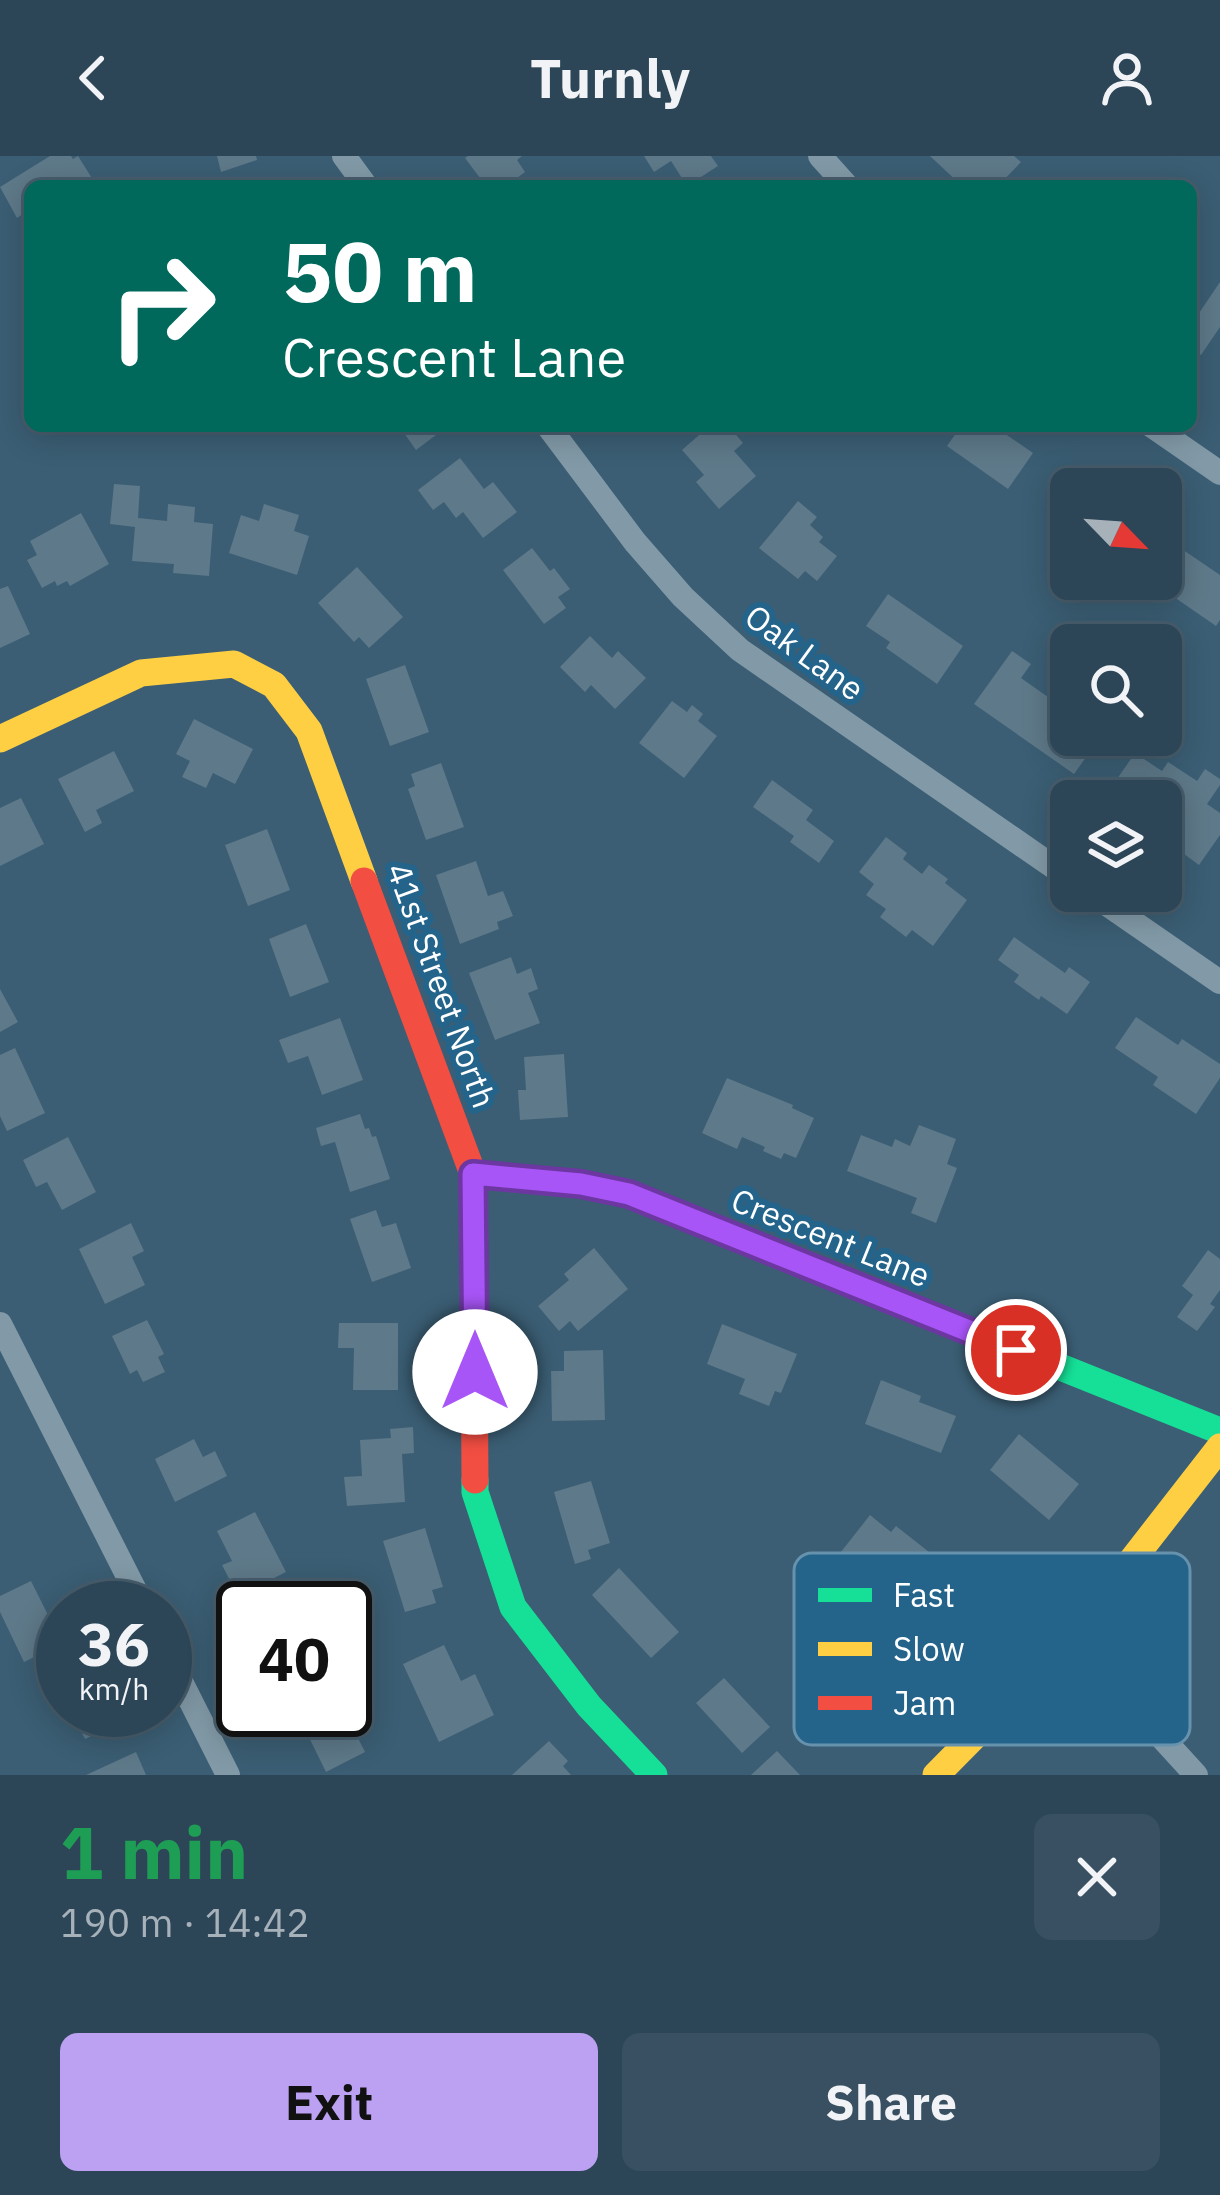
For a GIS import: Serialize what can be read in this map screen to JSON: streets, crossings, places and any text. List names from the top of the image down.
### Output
{
  "streets": {
    "street": ["Oak Lane", "41st Street North", "Crescent Lane"]
  },
  "crossings": [
    ["41st Street North", "Crescent Lane"]
  ],
  "legend": ["Fast", "Slow", "Jam"],
  "north": "bottom right",
  "page": {
    "header": "Turnly",
    "turn": ["50 m", "Crescent Lane"],
    "speed": "36 km/h",
    "limit": "40",
    "heading": ["1 min", "190 m · 14:42"],
    "buttons": ["Exit", "Share"]
  }
}
